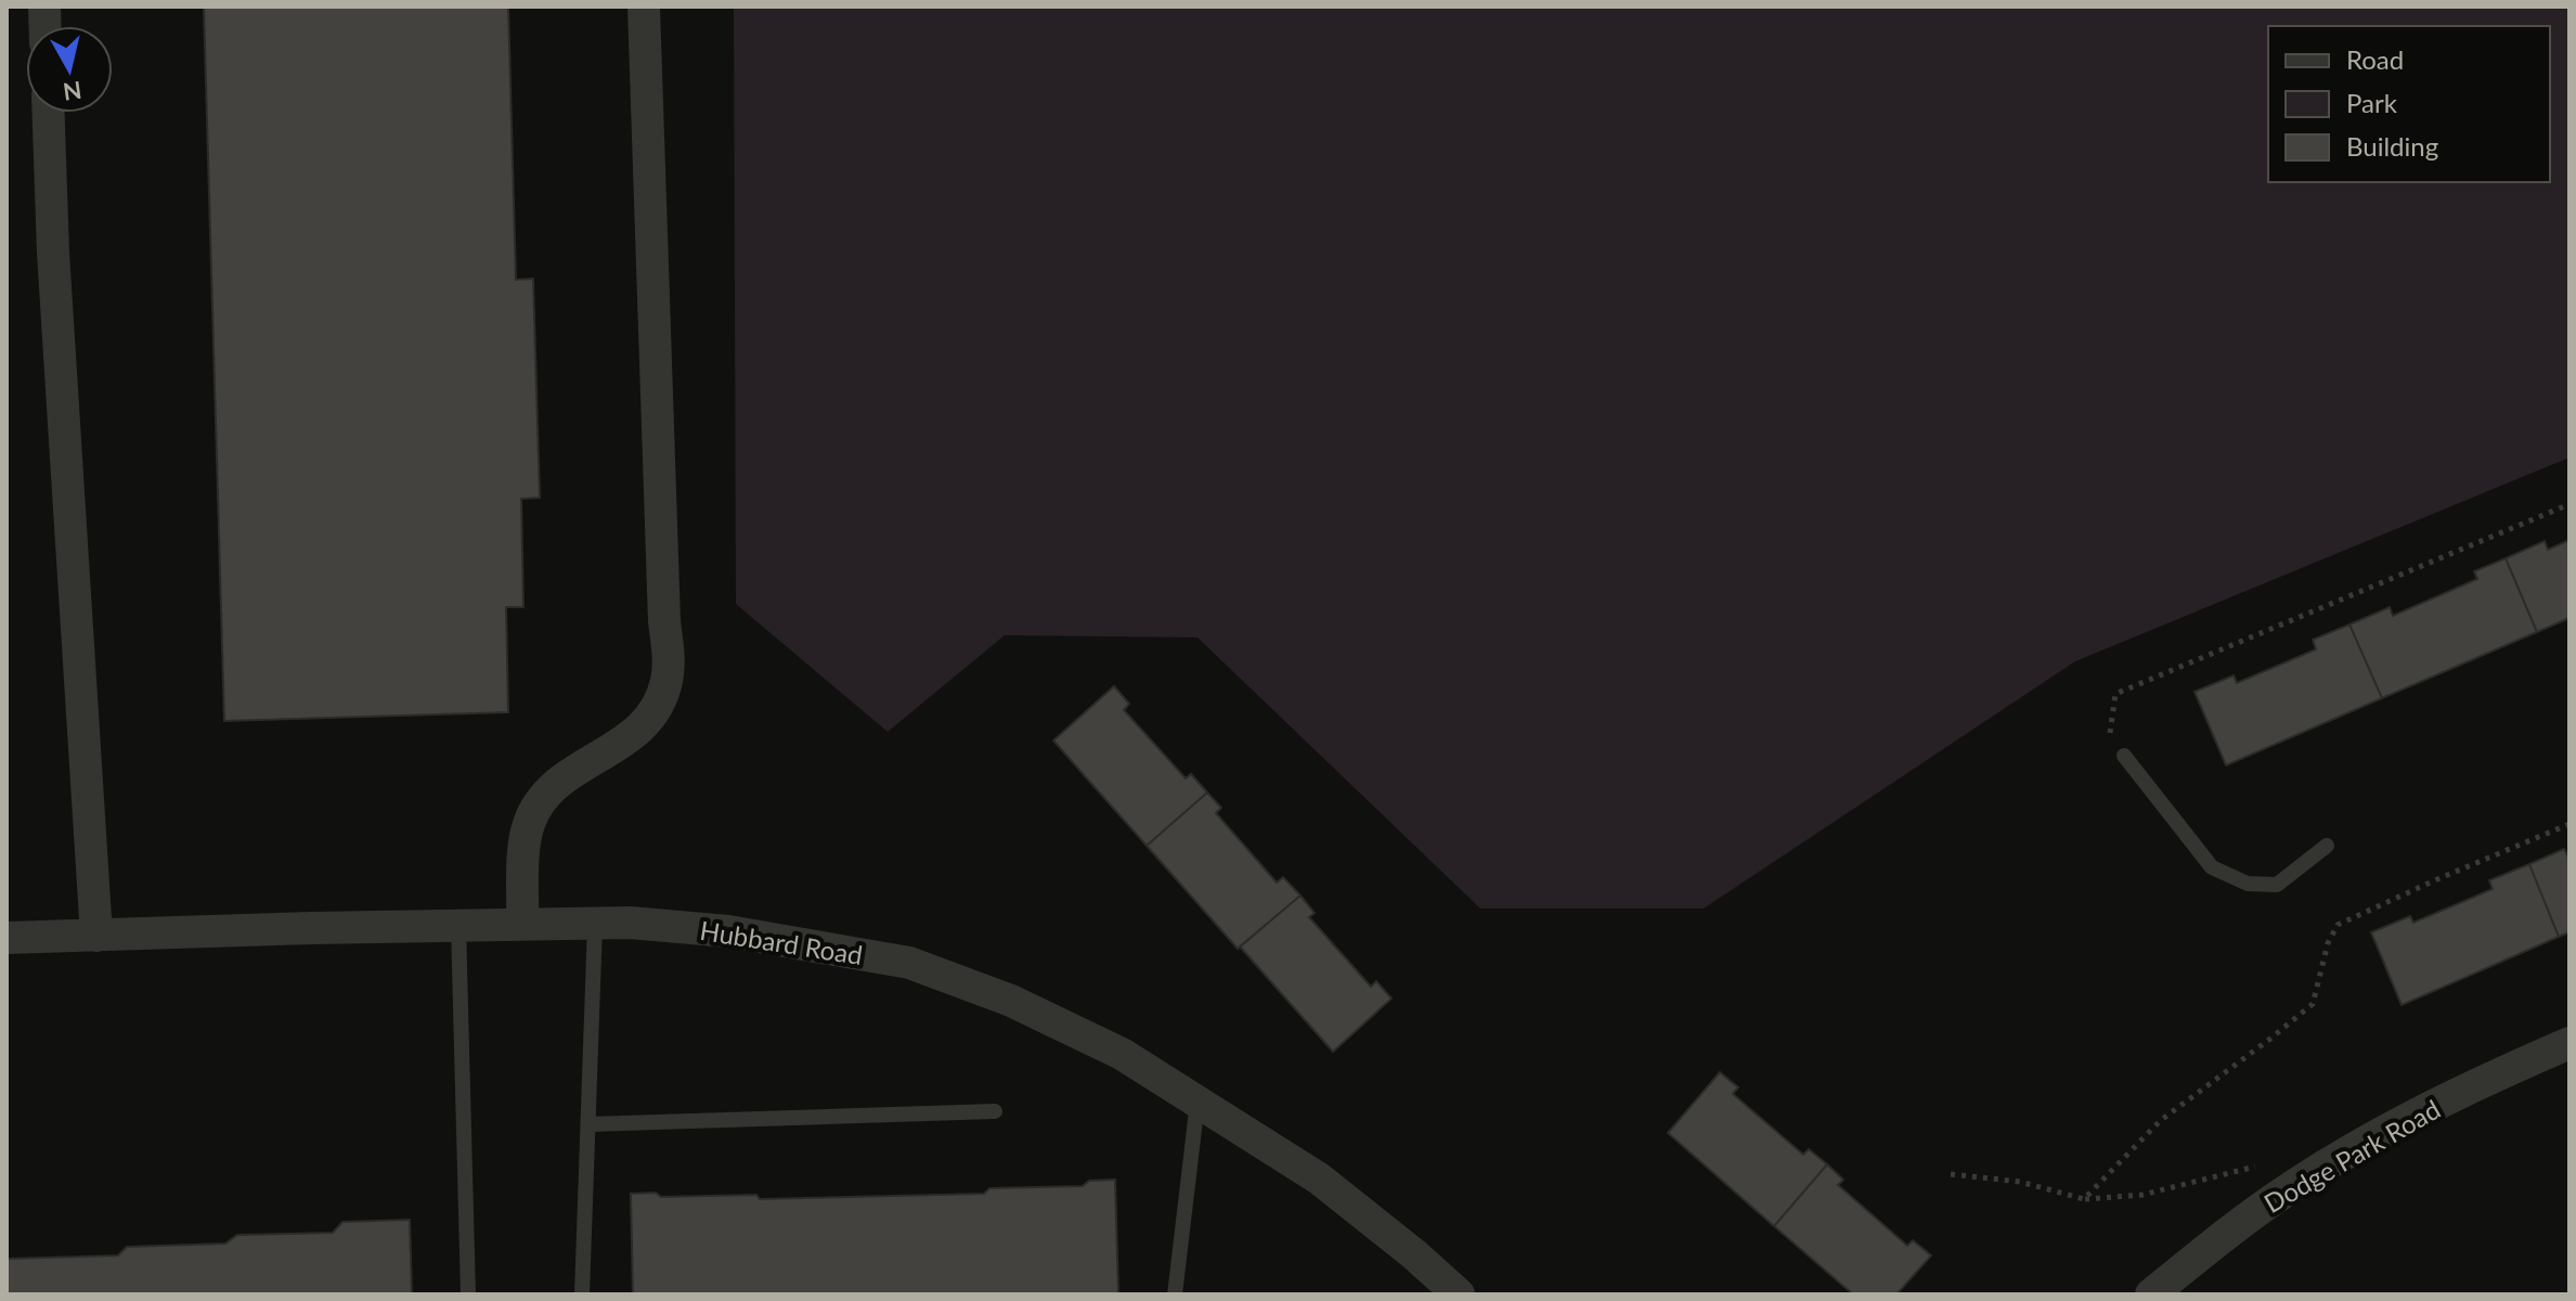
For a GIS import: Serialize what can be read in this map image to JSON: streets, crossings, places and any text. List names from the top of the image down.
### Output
{
  "streets": {
    "street": ["Hubbard Road", "Dodge Park Road"]
  },
  "legend": ["Road", "Park", "Building"],
  "north": "bottom"
}
